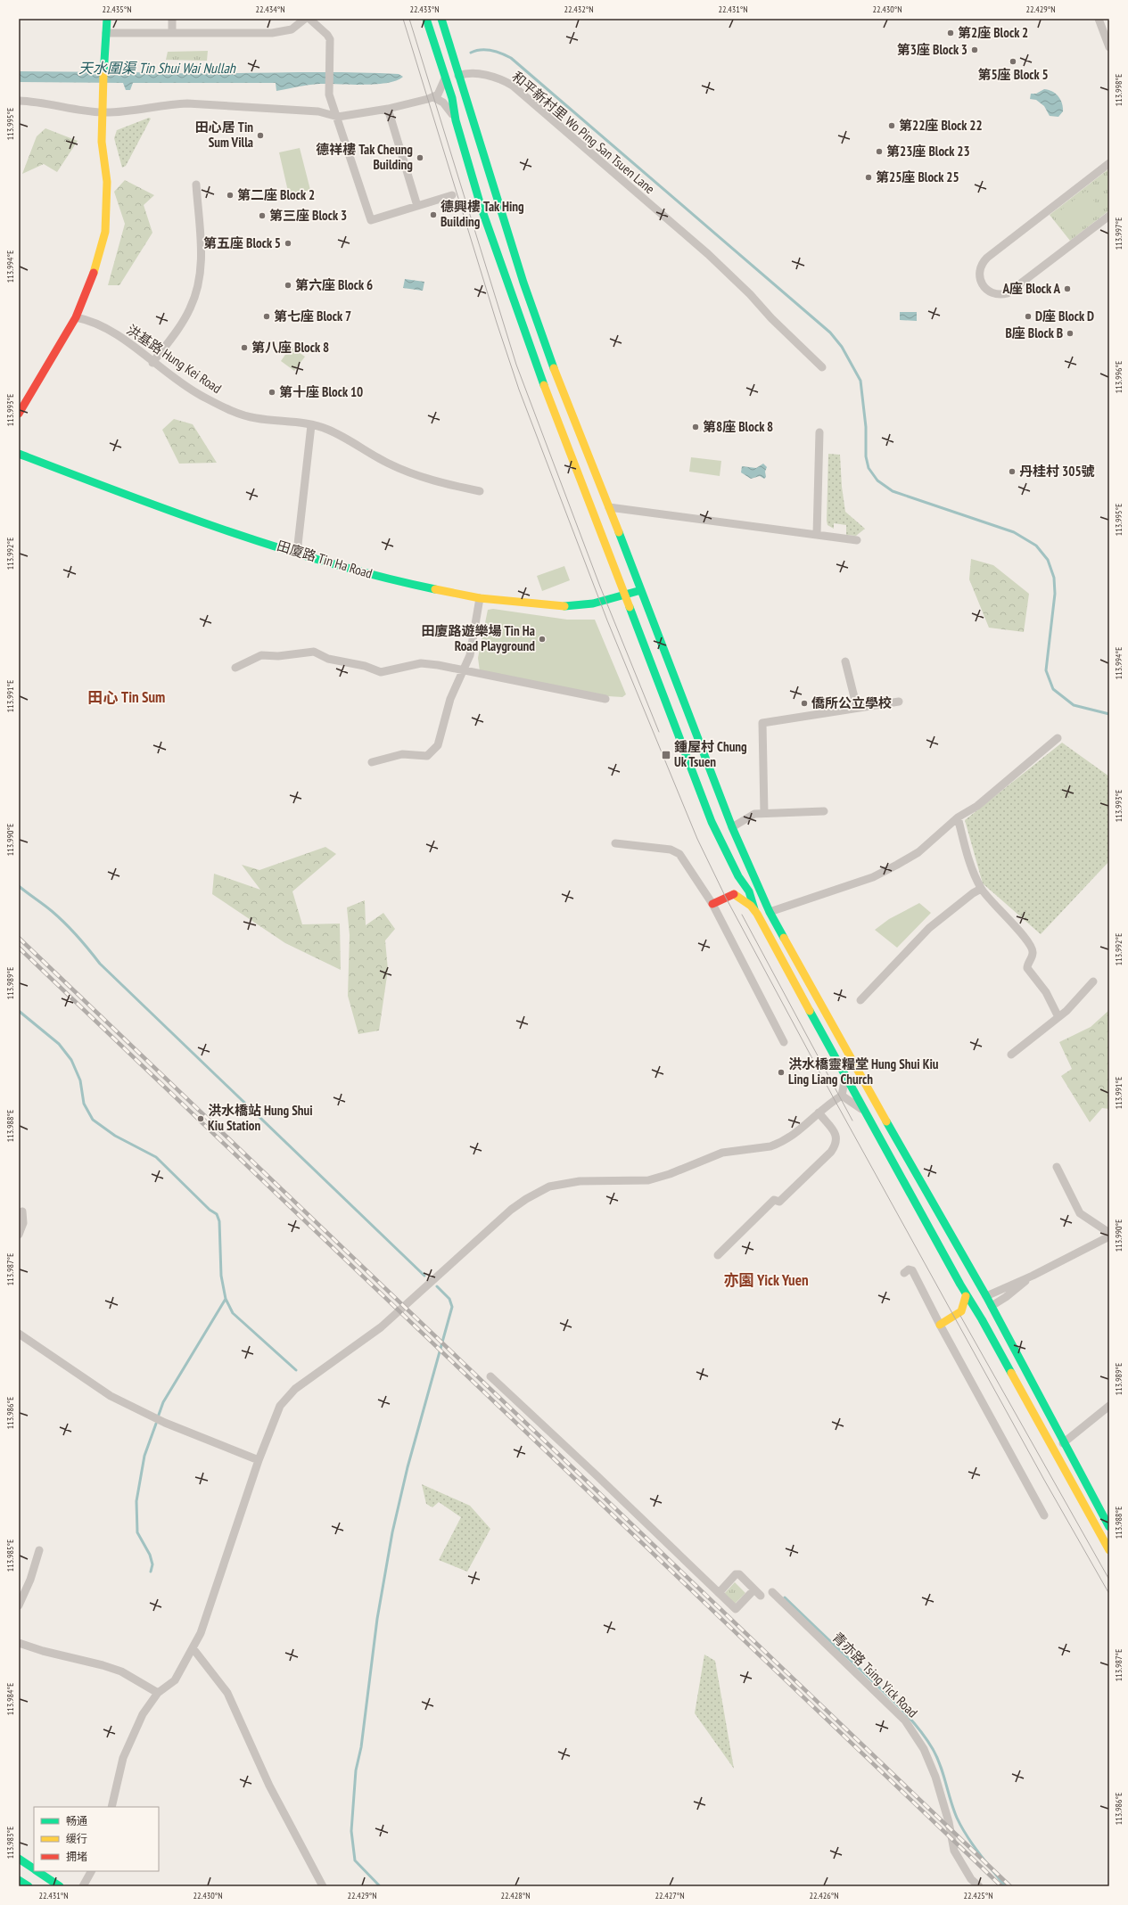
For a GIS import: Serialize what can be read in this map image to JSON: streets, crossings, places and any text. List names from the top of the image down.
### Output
{
  "streets": {
    "main road": ["田廈路 Tin Ha Road"],
    "street": ["和平新村里 Wo Ping San Tsuen Lane", "洪基路 Hung Kei Road", "青亦路 Tsing Yick Road"]
  },
  "districts": ["田心 Tin Sum", "亦園 Yick Yuen"],
  "water": ["天水圍渠 Tin Shui Wai Nullah"],
  "places": {
    "other": [
      "第2座 Block 2",
      "第3座 Block 3",
      "第5座 Block 5",
      "第22座 Block 22",
      "田心居 Tin Sum Villa",
      "第23座 Block 23",
      "德祥樓 Tak Cheung Building",
      "第25座 Block 25",
      "第二座 Block 2",
      "德興樓 Tak Hing Building",
      "第三座 Block 3",
      "第五座 Block 5",
      "第六座 Block 6",
      "A座 Block A",
      "第七座 Block 7",
      "D座 Block D",
      "B座 Block B",
      "第八座 Block 8",
      "第十座 Block 10",
      "第8座 Block 8",
      "丹桂村 305號",
      "田廈路遊樂場 Tin Ha Road Playground",
      "僑所公立學校",
      "洪水橋靈糧堂 Hung Shui Kiu Ling Liang Church",
      "洪水橋站 Hung Shui Kiu Station"
    ],
    "transit": ["鍾屋村 Chung Uk Tsuen"]
  },
  "legend": ["畅通", "缓行", "拥堵"],
  "coordinates": [
    "22.435°N",
    "22.434°N",
    "22.433°N",
    "22.432°N",
    "22.431°N",
    "22.430°N",
    "22.429°N",
    "113.998°E",
    "113.995°E",
    "113.997°E",
    "113.994°E",
    "113.996°E",
    "113.993°E",
    "113.992°E",
    "113.991°E",
    "113.990°E",
    "113.989°E",
    "113.988°E",
    "113.987°E",
    "113.986°E",
    "113.985°E",
    "113.984°E",
    "113.983°E",
    "22.428°N",
    "22.427°N",
    "22.426°N",
    "22.425°N"
  ]
}
